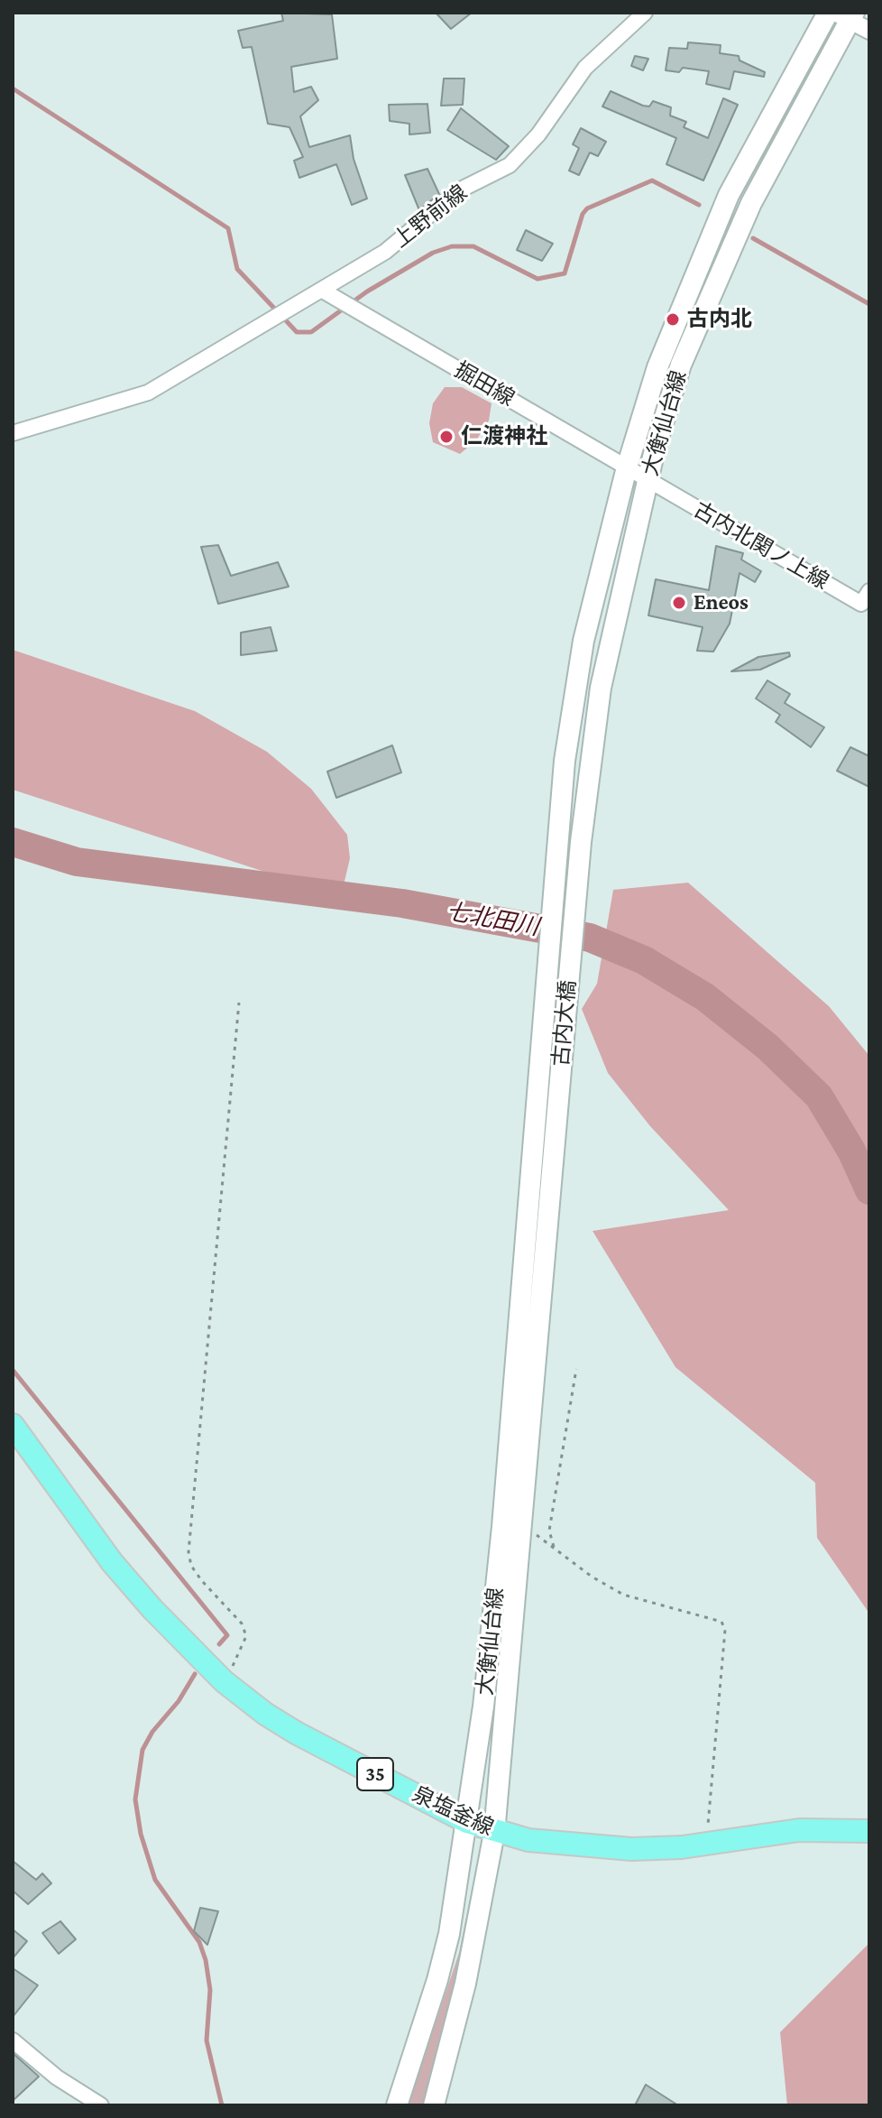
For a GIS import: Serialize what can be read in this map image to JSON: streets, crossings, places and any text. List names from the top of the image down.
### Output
{
  "streets": {
    "main road": [
      "大衡仙台線",
      "古内大橋",
      "35",
      "泉塩釜線"
    ],
    "street": ["上野前線", "掘田線", "古内北関ノ上線"]
  },
  "crossings": [
    ["上野前線", "掘田線"],
    ["掘田線", "大衡仙台線"],
    ["掘田線", "古内北関ノ上線"],
    ["大衡仙台線", "古内北関ノ上線"],
    ["大衡仙台線", "古内大橋"],
    ["大衡仙台線", "泉塩釜線"]
  ],
  "water": ["七北田川"],
  "places": ["古内北", "仁渡神社", "Eneos"]
}
